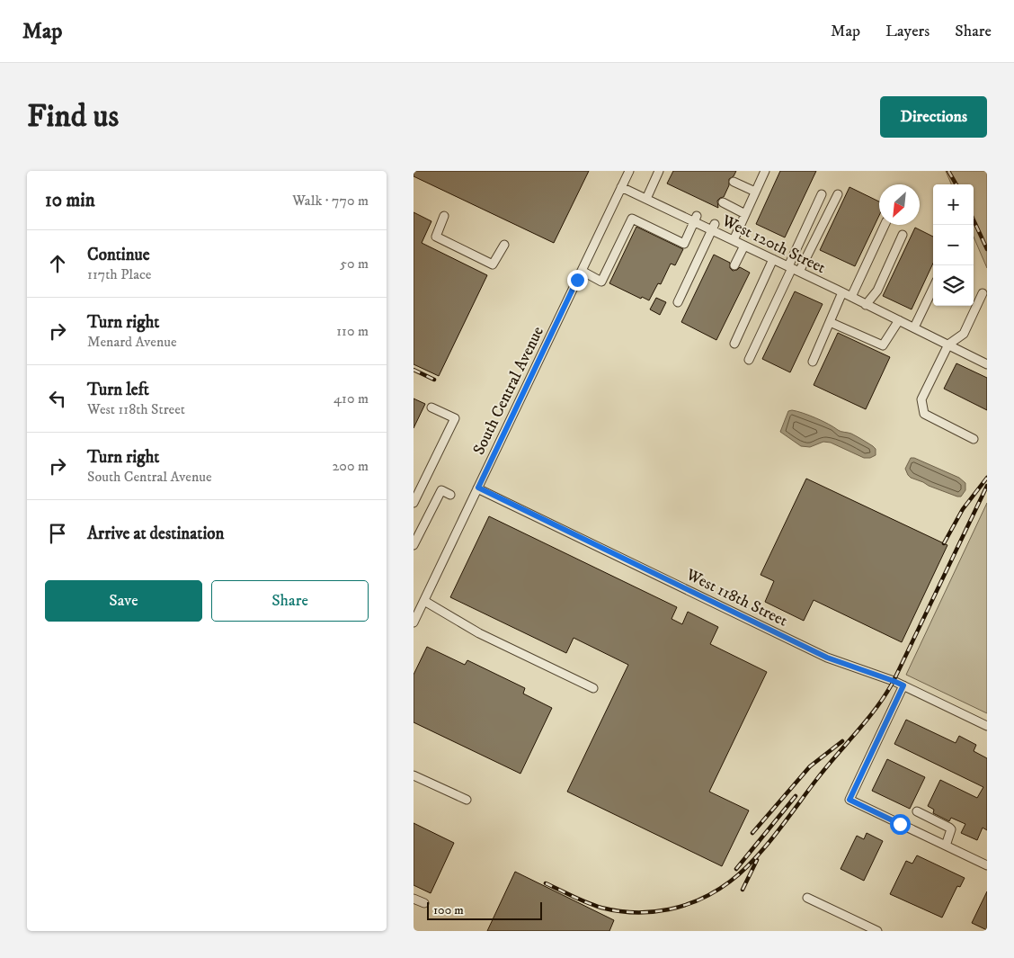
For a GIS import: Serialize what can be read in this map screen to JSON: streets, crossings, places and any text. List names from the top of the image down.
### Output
{
  "streets": {
    "street": ["West 120th Street", "South Central Avenue", "West 118th Street"]
  },
  "crossings": [
    ["West 120th Street", "South Central Avenue"],
    ["South Central Avenue", "West 118th Street"]
  ],
  "scale_bar": "100 m",
  "north": "bottom left",
  "page": {
    "header": "Map",
    "nav": ["Map", "Layers", "Share"],
    "buttons": [
      "Directions",
      ["Save", "Share"]
    ],
    "title": "Find us",
    "heading": ["10 min", "Walk · 770 m"],
    "map_buttons": ["+", "−"],
    "list": [
      ["Continue", "117th Place", "50 m"],
      ["Turn right", "Menard Avenue", "110 m"],
      ["Turn left", "West 118th Street", "410 m"],
      ["Turn right", "South Central Avenue", "200 m"],
      "Arrive at destination"
    ],
    "scale": "100 m"
  }
}
